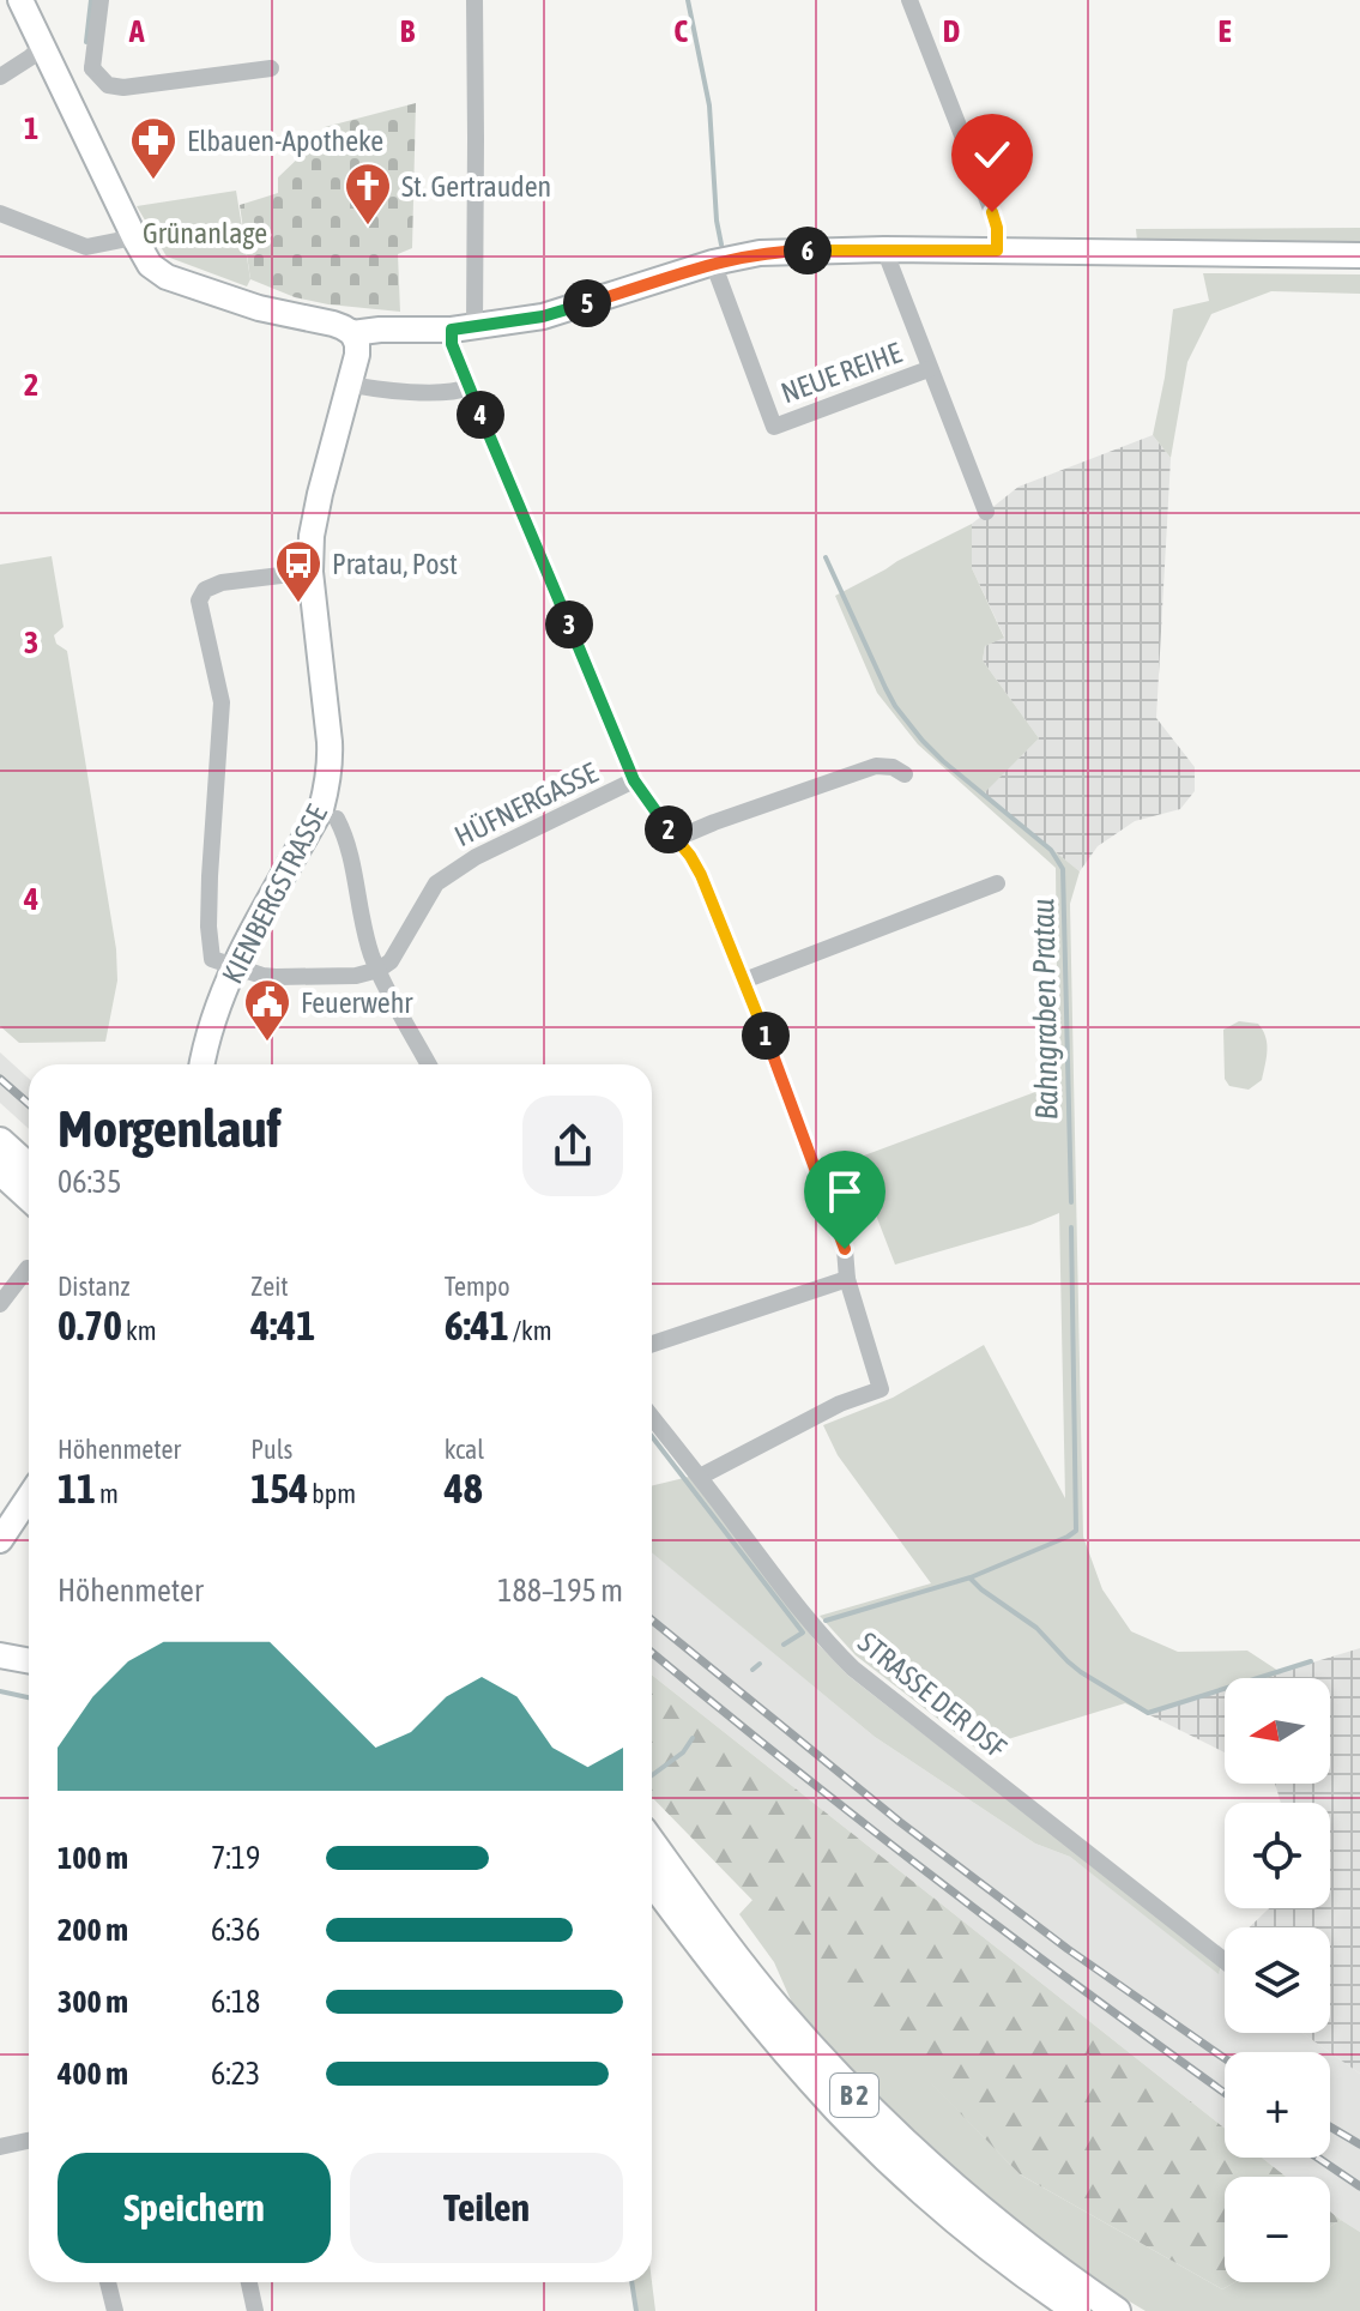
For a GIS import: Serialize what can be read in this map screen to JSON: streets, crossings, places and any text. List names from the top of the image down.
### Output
{
  "streets": {
    "main road": ["B 2"],
    "street": [
      "NEUE REIHE",
      "HÜFNERGASSE",
      "KIENBERGSTRASSE",
      "STRASSE DER DSF"
    ]
  },
  "water": ["Bahngraben Pratau"],
  "parks": ["Grünanlage"],
  "places": {
    "pharmacy": ["Elbauen-Apotheke"],
    "church": ["St. Gertrauden"],
    "bus stop": ["Pratau, Post"],
    "public building": ["Feuerwehr"]
  },
  "north": "left",
  "page": {
    "pins": [
      "6",
      "5",
      "4",
      "3",
      "2",
      "1"
    ],
    "heading": ["Morgenlauf", "06:35"],
    "stats": [
      ["Distanz", "0.70 km"],
      ["Zeit", "4:41"],
      ["Tempo", "6:41 /km"],
      ["Höhenmeter", "11 m"],
      ["Puls", "154 bpm"],
      ["kcal", "48"]
    ],
    "chart": ["Höhenmeter", "188–195 m"],
    "map_buttons": ["+", "−"],
    "list": [
      {
        "name": "100 m",
        "note": "7:19"
      },
      {
        "name": "200 m",
        "note": "6:36"
      },
      {
        "name": "300 m",
        "note": "6:18"
      },
      {
        "name": "400 m",
        "note": "6:23"
      }
    ],
    "buttons": ["Speichern", "Teilen"]
  },
  "grid": {
    "columns": [
      "A",
      "B",
      "C",
      "D",
      "E"
    ],
    "rows": [
      "1",
      "2",
      "3",
      "4"
    ]
  }
}
